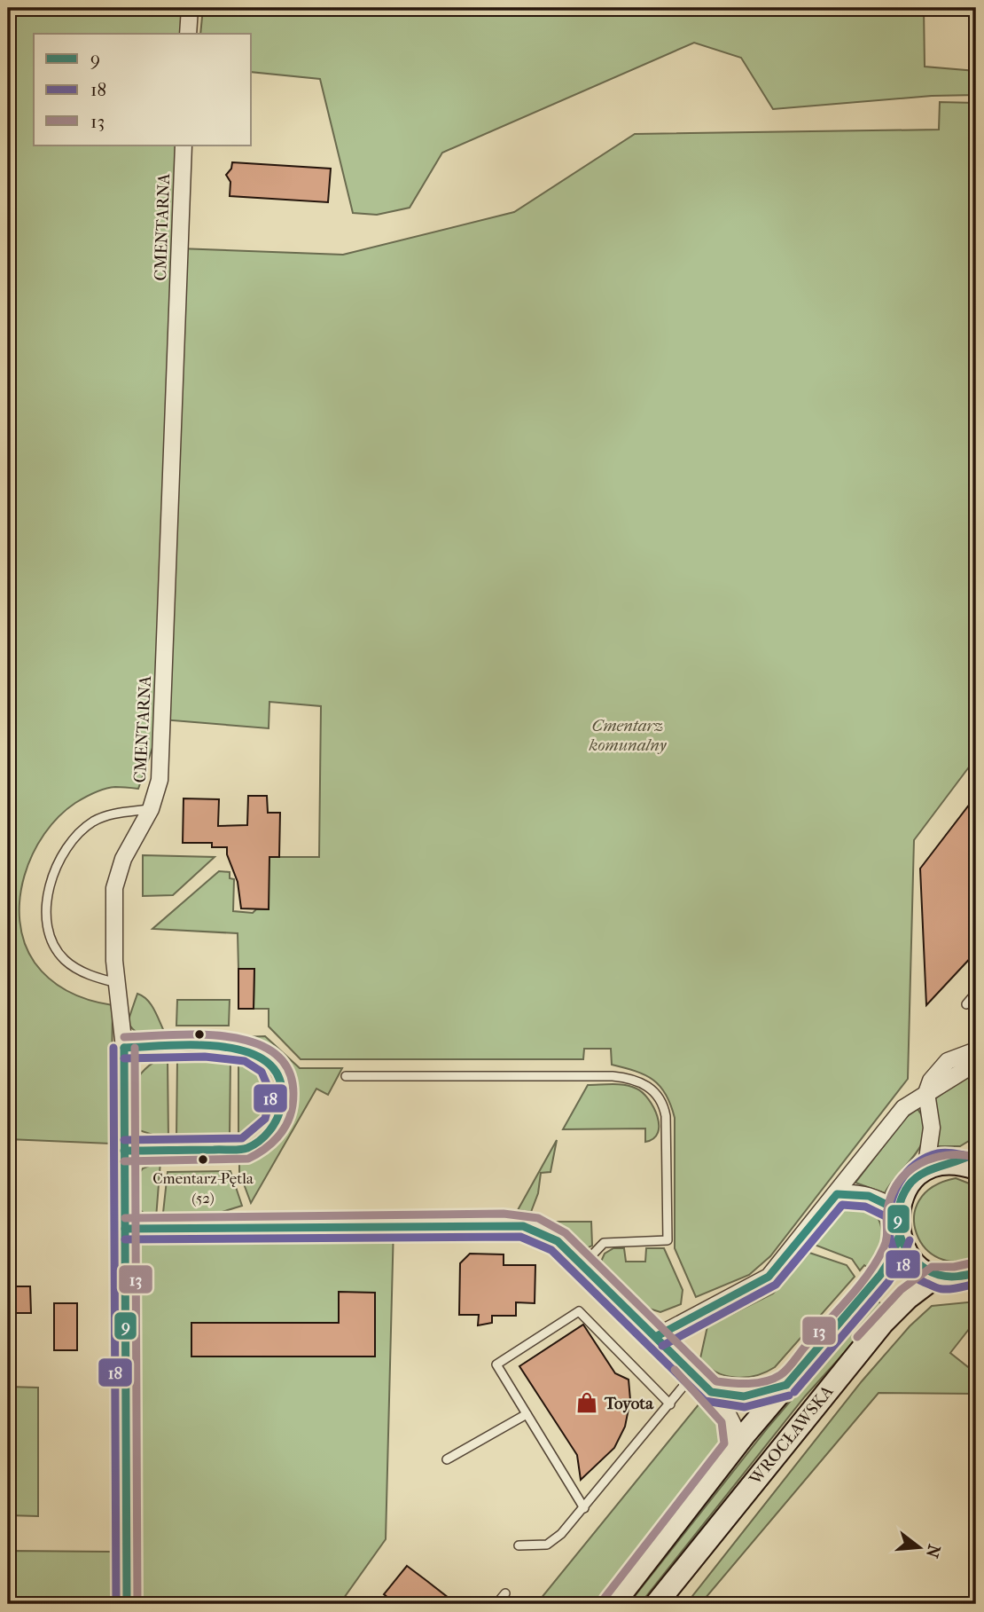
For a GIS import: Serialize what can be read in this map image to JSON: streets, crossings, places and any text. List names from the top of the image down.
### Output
{
  "streets": {
    "main road": ["WROCŁAWSKA"],
    "street": ["CMENTARNA"]
  },
  "parks": ["Cmentarz komunalny"],
  "places": {
    "other": ["Cmentarz-Pętla (52)"],
    "shop": ["Toyota"]
  },
  "lines": ["transit line 13", "transit line 9", "transit line 18"],
  "legend": ["9", "18", "13"],
  "north": "right"
}
